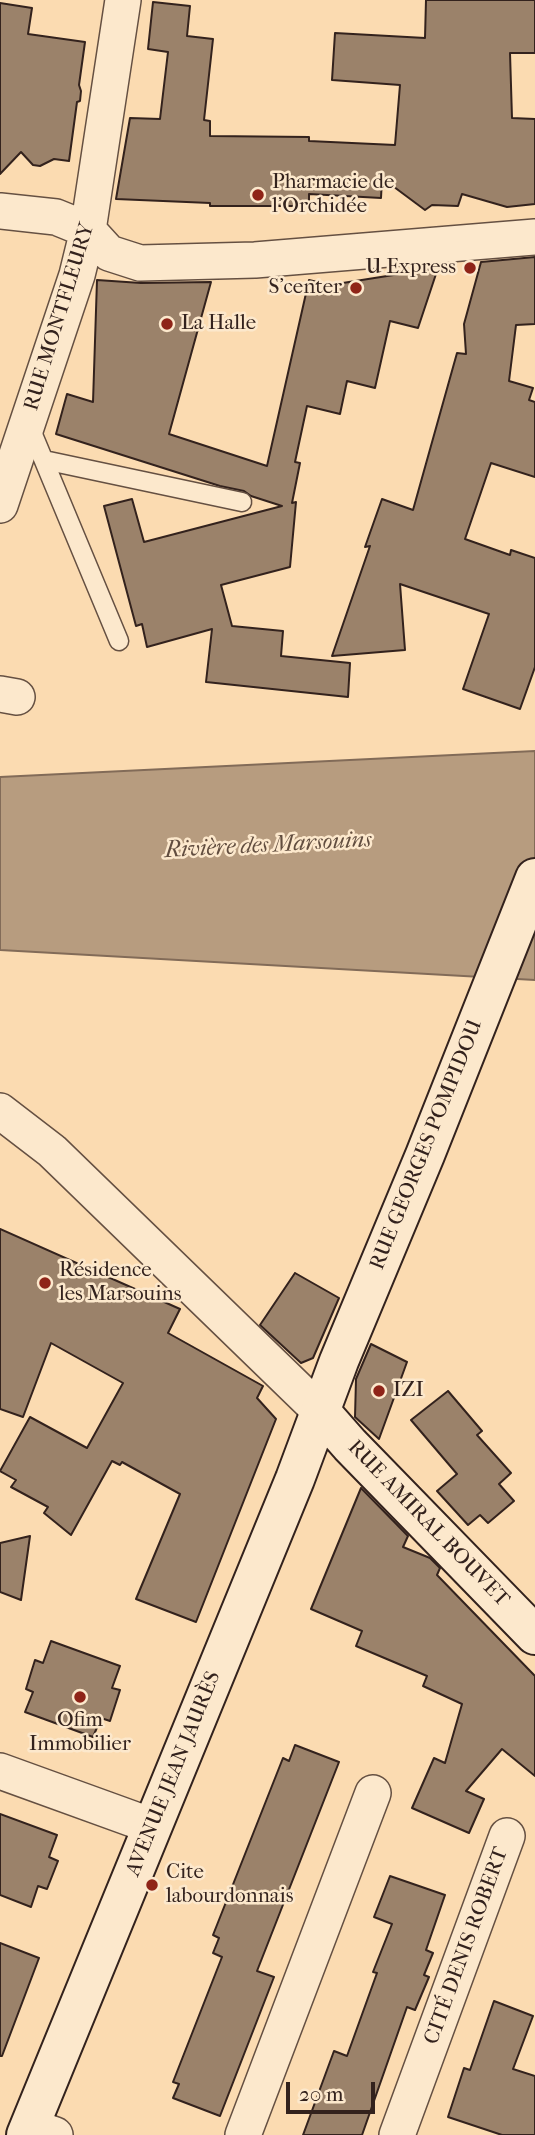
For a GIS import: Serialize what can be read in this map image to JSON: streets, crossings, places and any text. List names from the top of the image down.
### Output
{
  "streets": {
    "main road": ["RUE GEORGES POMPIDOU", "RUE AMIRAL BOUVET", "AVENUE JEAN JAURÈS"],
    "street": ["RUE MONTFLEURY", "CITÉ DENIS ROBERT"]
  },
  "crossings": [
    ["RUE GEORGES POMPIDOU", "RUE AMIRAL BOUVET"],
    ["RUE GEORGES POMPIDOU", "AVENUE JEAN JAURÈS"],
    ["RUE AMIRAL BOUVET", "AVENUE JEAN JAURÈS"]
  ],
  "water": ["Rivière des Marsouins"],
  "places": [
    "Pharmacie de l'Orchidée",
    "U Express",
    "S'center",
    "La Halle",
    "Résidence les Marsouins",
    "IZI",
    "Ofim Immobilier",
    "Cite labourdonnais"
  ],
  "scale_bar": "20 m"
}
